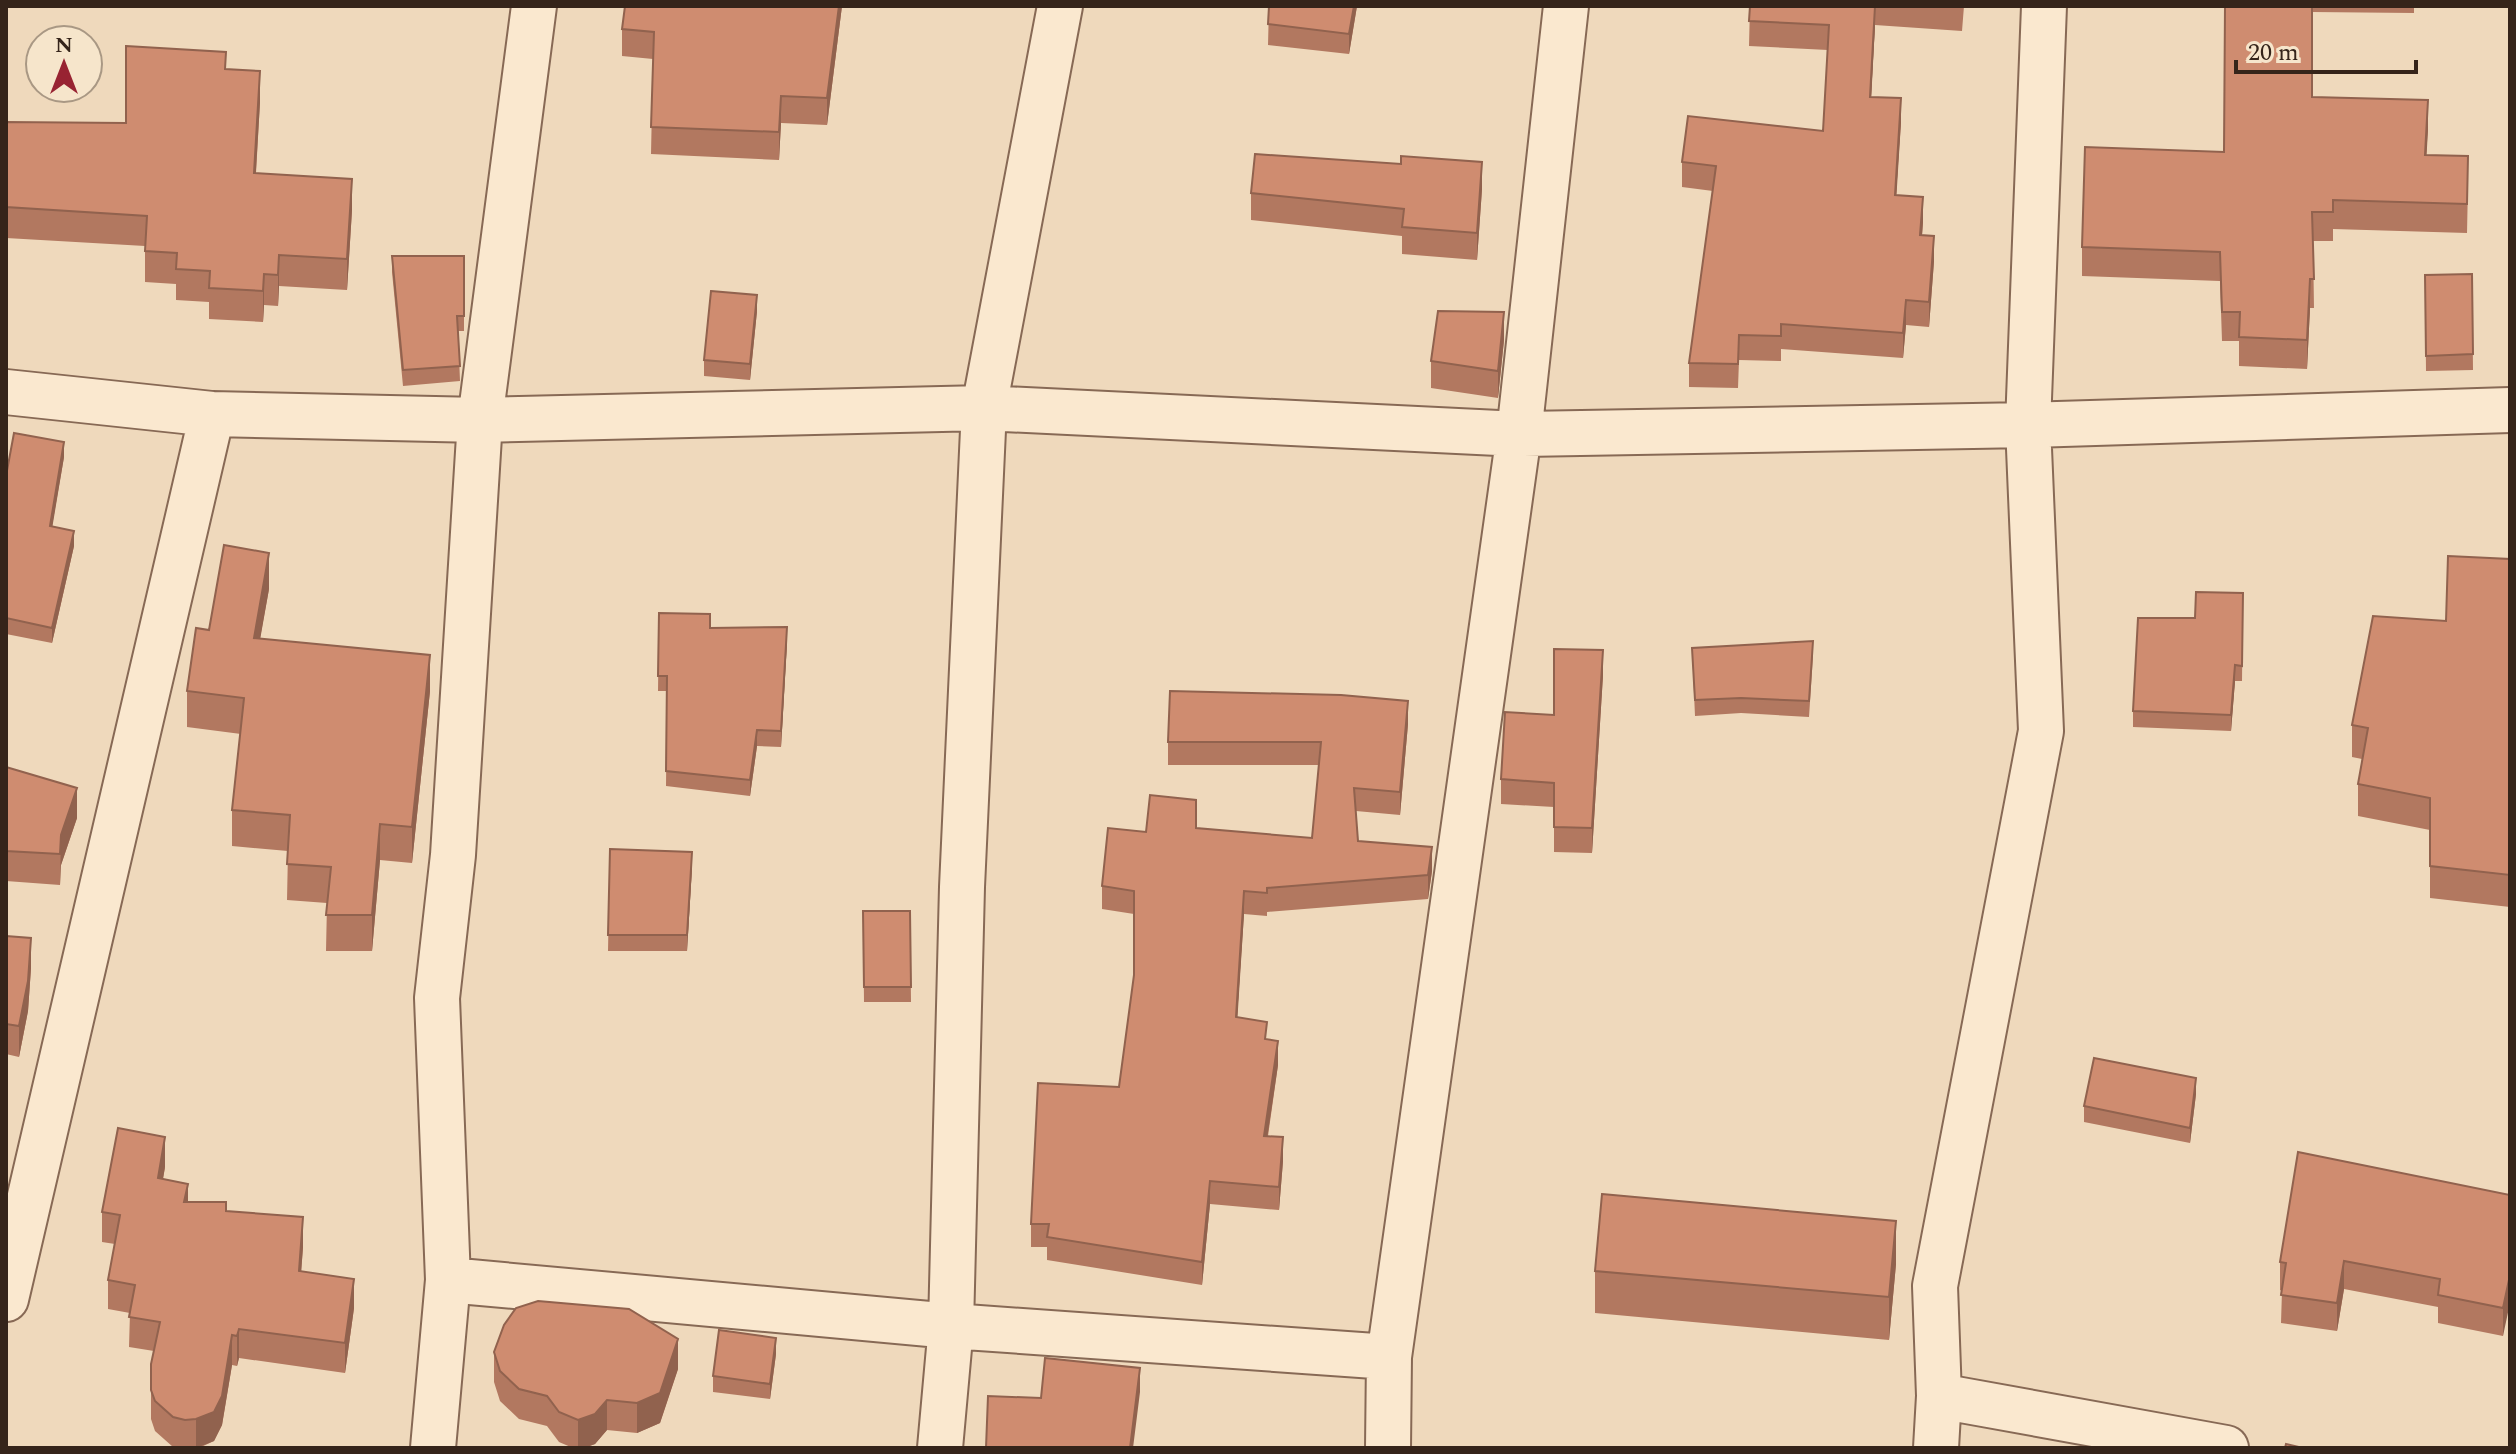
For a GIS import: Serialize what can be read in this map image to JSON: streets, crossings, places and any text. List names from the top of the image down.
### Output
{
  "scale_bar": "20 m",
  "north": "top"
}
